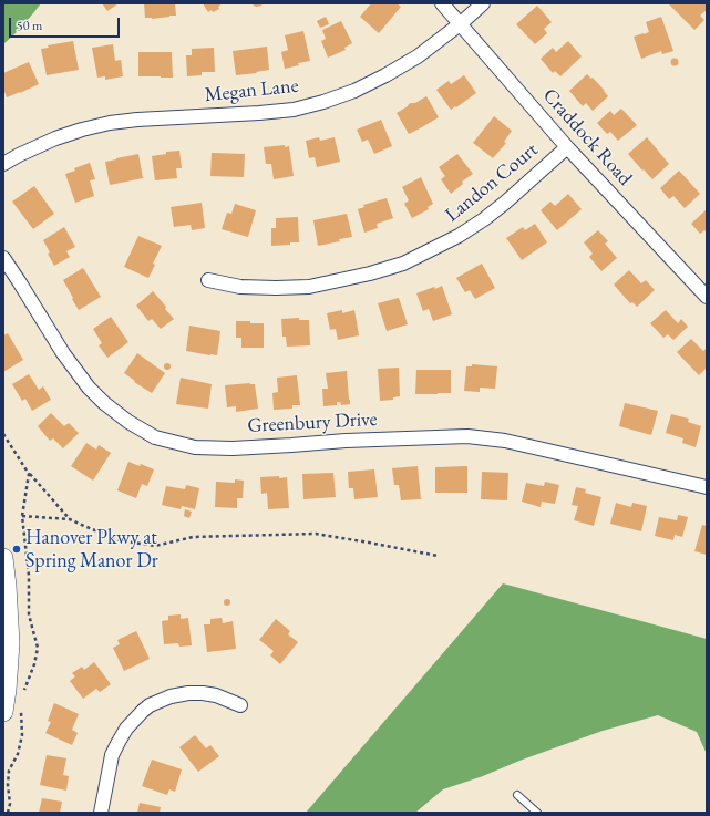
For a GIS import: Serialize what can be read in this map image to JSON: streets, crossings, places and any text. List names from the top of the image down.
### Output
{
  "streets": {
    "street": [
      "Megan Lane",
      "Craddock Road",
      "Landon Court",
      "Greenbury Drive"
    ]
  },
  "crossings": [
    ["Megan Lane", "Craddock Road"],
    ["Craddock Road", "Landon Court"]
  ],
  "places": ["Hanover Pkwy at Spring Manor Dr"],
  "scale_bar": "50 m"
}
